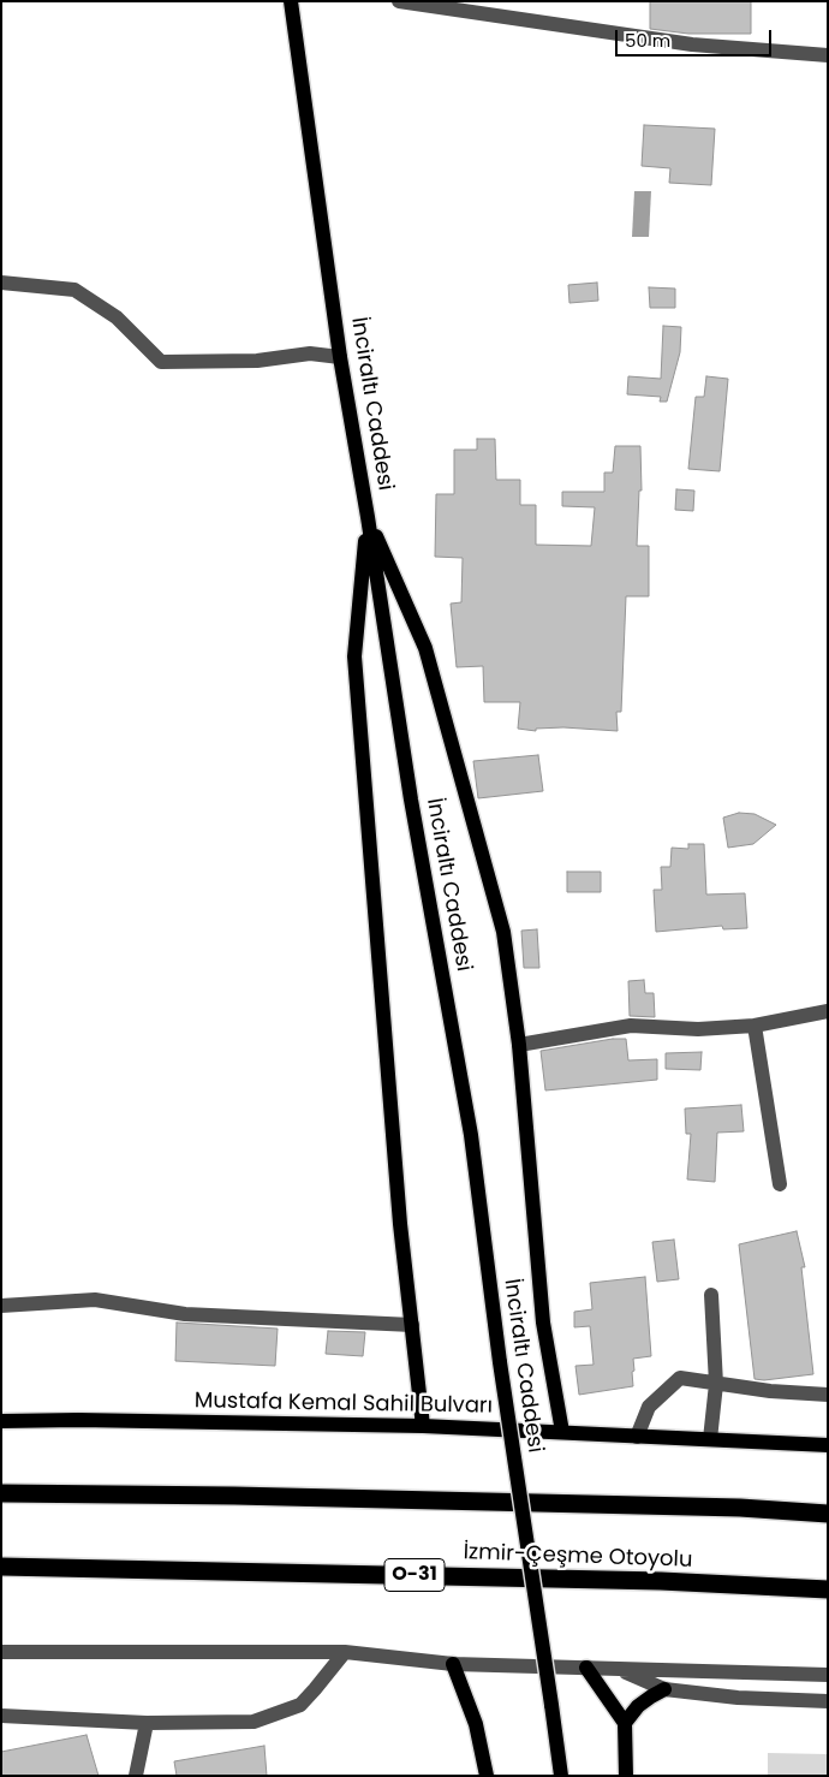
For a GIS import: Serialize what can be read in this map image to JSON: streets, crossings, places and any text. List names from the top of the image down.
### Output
{
  "streets": {
    "highway": ["İzmir-Çeşme Otoyolu", "O-31"],
    "main road": ["İnciraltı Caddesi", "Mustafa Kemal Sahil Bulvarı"]
  },
  "scale_bar": "50 m"
}
